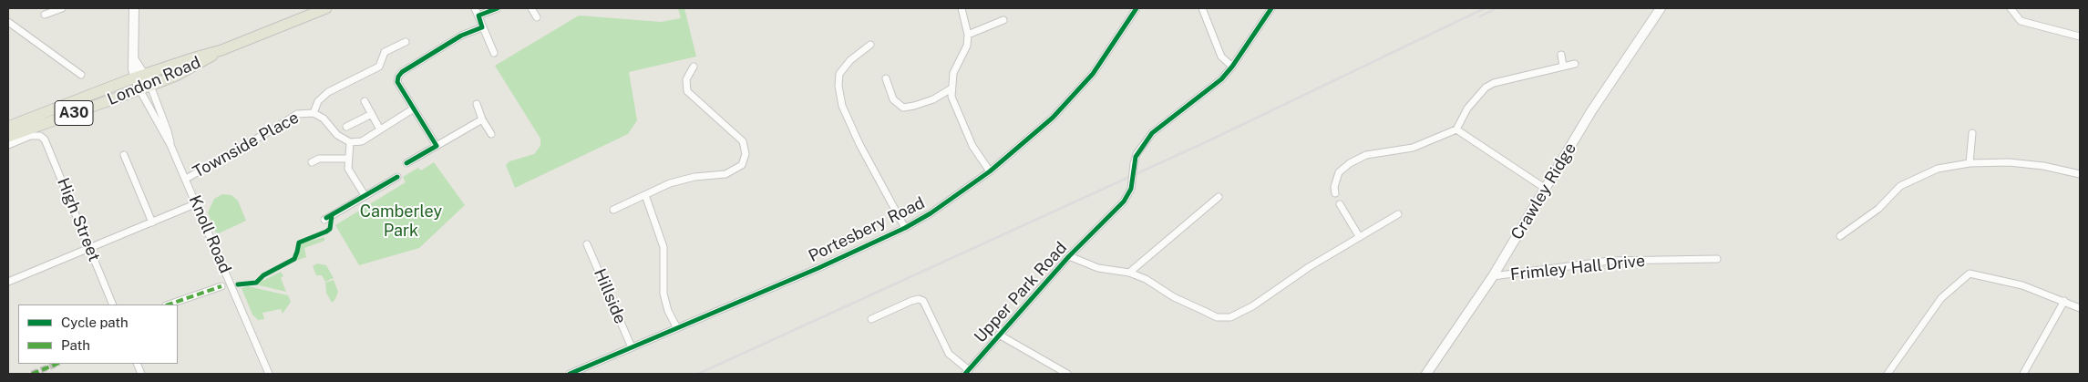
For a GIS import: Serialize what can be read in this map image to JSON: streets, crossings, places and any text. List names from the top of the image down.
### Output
{
  "streets": {
    "main road": ["London Road", "A30"],
    "street": [
      "Townside Place",
      "Crawley Ridge",
      "High Street",
      "Portesbery Road",
      "Knoll Road",
      "Frimley Hall Drive",
      "Upper Park Road",
      "Hillside"
    ]
  },
  "crossings": [
    ["London Road", "Knoll Road"],
    ["Townside Place", "Knoll Road"],
    ["Crawley Ridge", "Frimley Hall Drive"],
    ["Portesbery Road", "Hillside"]
  ],
  "parks": ["Camberley Park"],
  "legend": ["Cycle path", "Path"]
}
